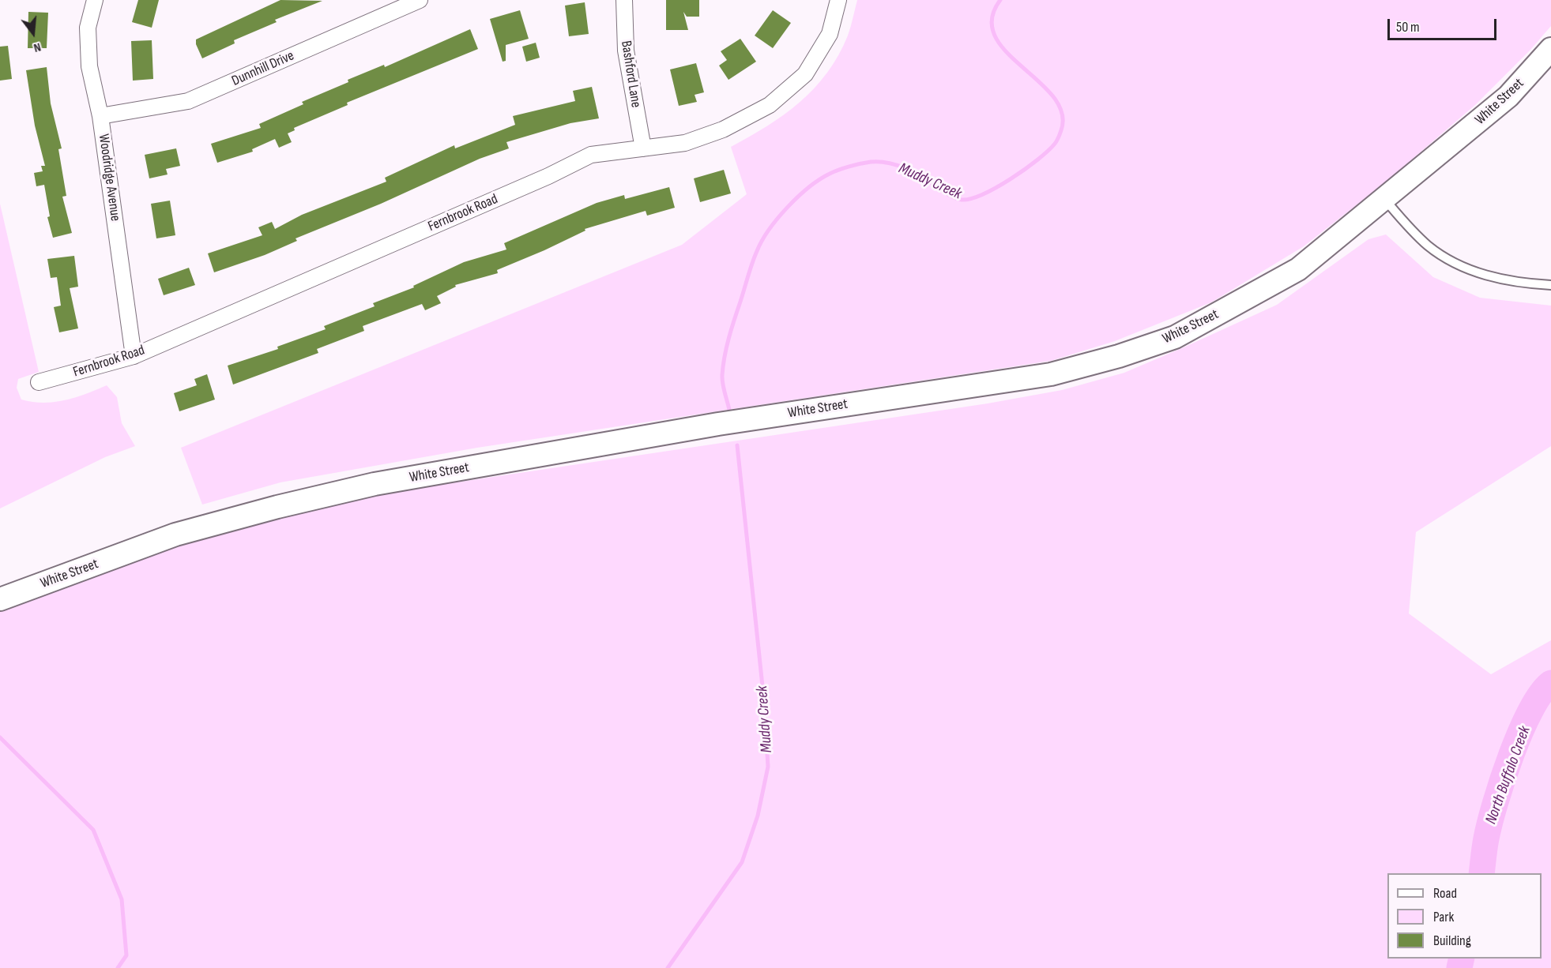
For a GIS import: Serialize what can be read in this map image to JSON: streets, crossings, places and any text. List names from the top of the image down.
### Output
{
  "streets": {
    "street": [
      "Dunnhill Drive",
      "Bashford Lane",
      "White Street",
      "Woodridge Avenue",
      "Fernbrook Road"
    ]
  },
  "crossings": [
    ["Dunnhill Drive", "Woodridge Avenue"],
    ["Bashford Lane", "Fernbrook Road"],
    ["Woodridge Avenue", "Fernbrook Road"]
  ],
  "water": ["Muddy Creek", "North Buffalo Creek"],
  "legend": ["Road", "Park", "Building"],
  "scale_bar": "50 m",
  "north": "bottom"
}
